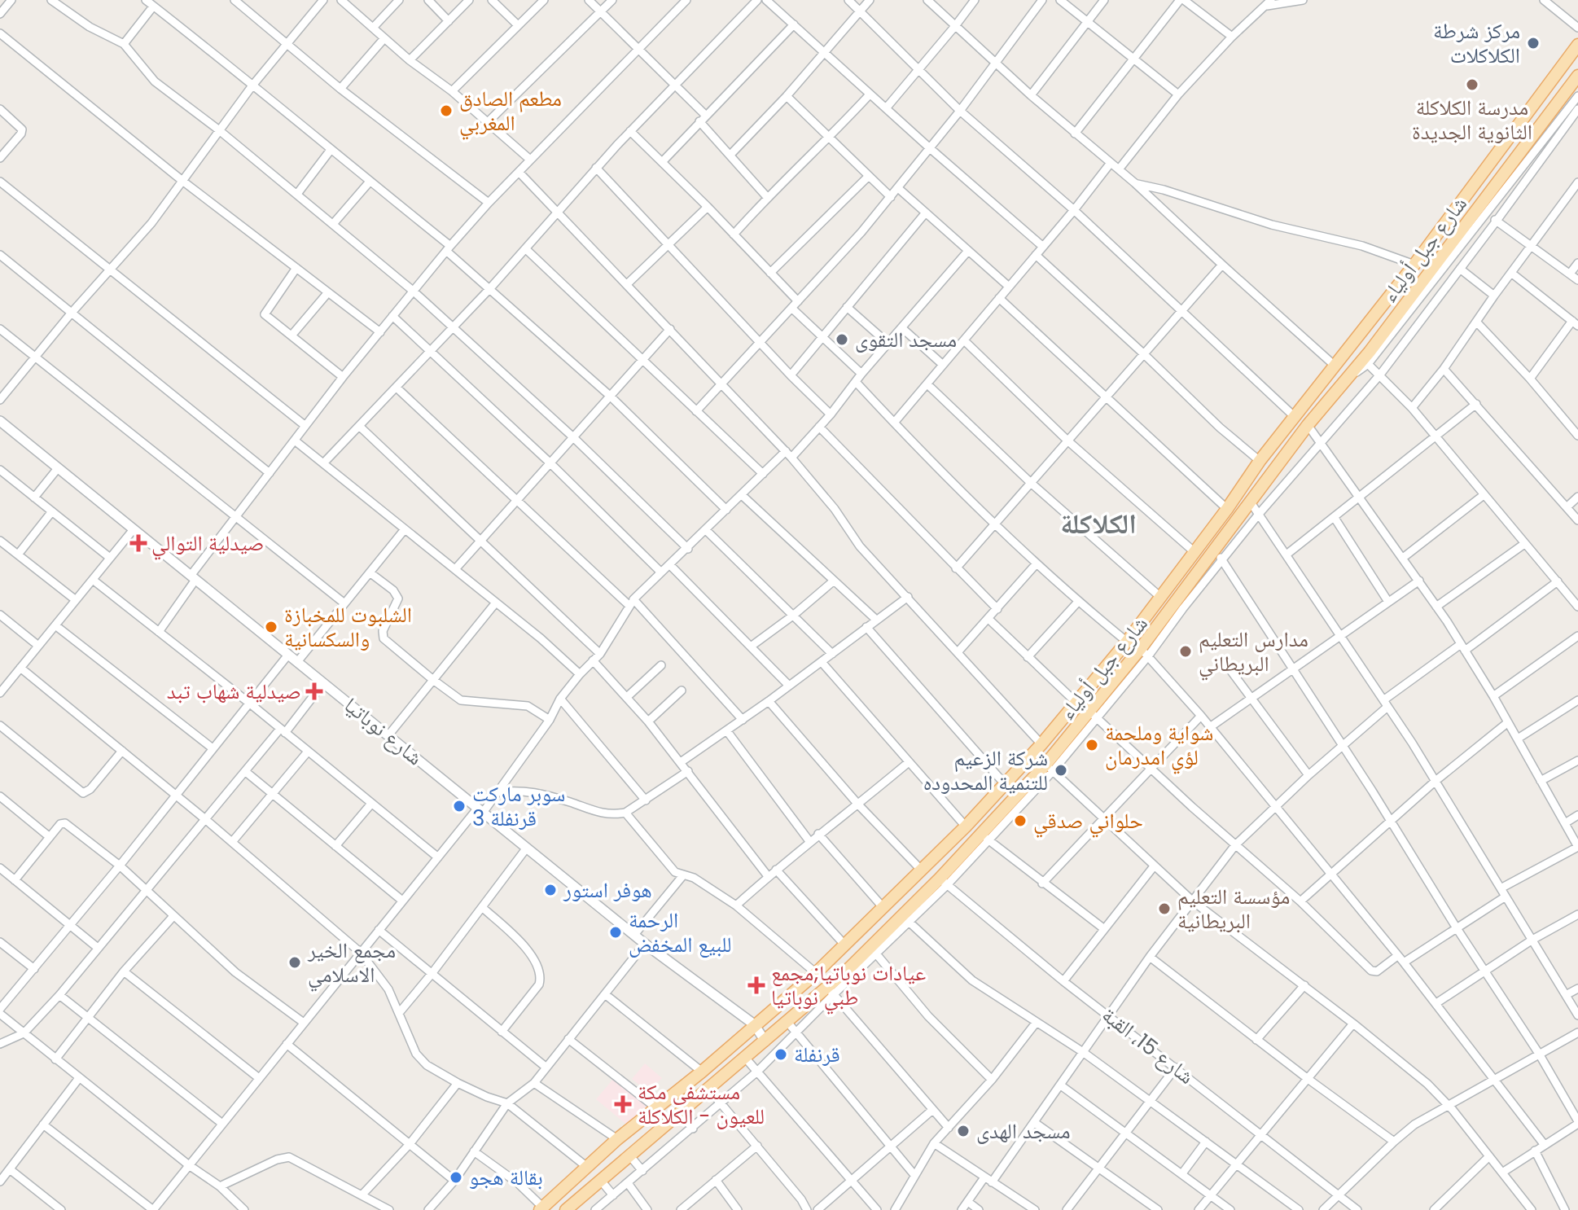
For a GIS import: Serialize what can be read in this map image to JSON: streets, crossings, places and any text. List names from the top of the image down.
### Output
{
  "streets": {
    "main road": ["شارع جبل أولياء"],
    "street": ["شارع نوباتيا", "شارع 15، القبة"]
  },
  "crossings": [
    ["شارع جبل أولياء", "شارع نوباتيا"],
    ["شارع جبل أولياء", "شارع 15، القبة"]
  ],
  "districts": ["الكلاكلة"],
  "places": {
    "other": [
      "مركز شرطة الكلاكلات",
      "مدرسة الكلاكلة الثانوية الجديدة",
      "مطعم الصادق المغربي",
      "مسجد التقوى",
      "الشلبوت للمخبازة والسكسانية",
      "مدارس التعليم البريطاني",
      "شواية وملحمة لؤي امدرمان",
      "شركة الزعيم للتنمية المحدوده",
      "سوبر ماركت قرنفلة 3",
      "حلواني صدقي",
      "هوفر استور",
      "مؤسسة التعليم البريطانية",
      "الرحمة للبيع المخفض",
      "مجمع الخير الاسلامي",
      "قرنفلة",
      "مسجد الهدى",
      "بقالة هجو"
    ],
    "health": [
      "صيدلية التوالي",
      "صيدلية شهاب تبد",
      "عيادات نوباتيا;مجمع طبي نوباتيا",
      "مستشفى مكة للعيون - الكلاكلة"
    ]
  }
}
